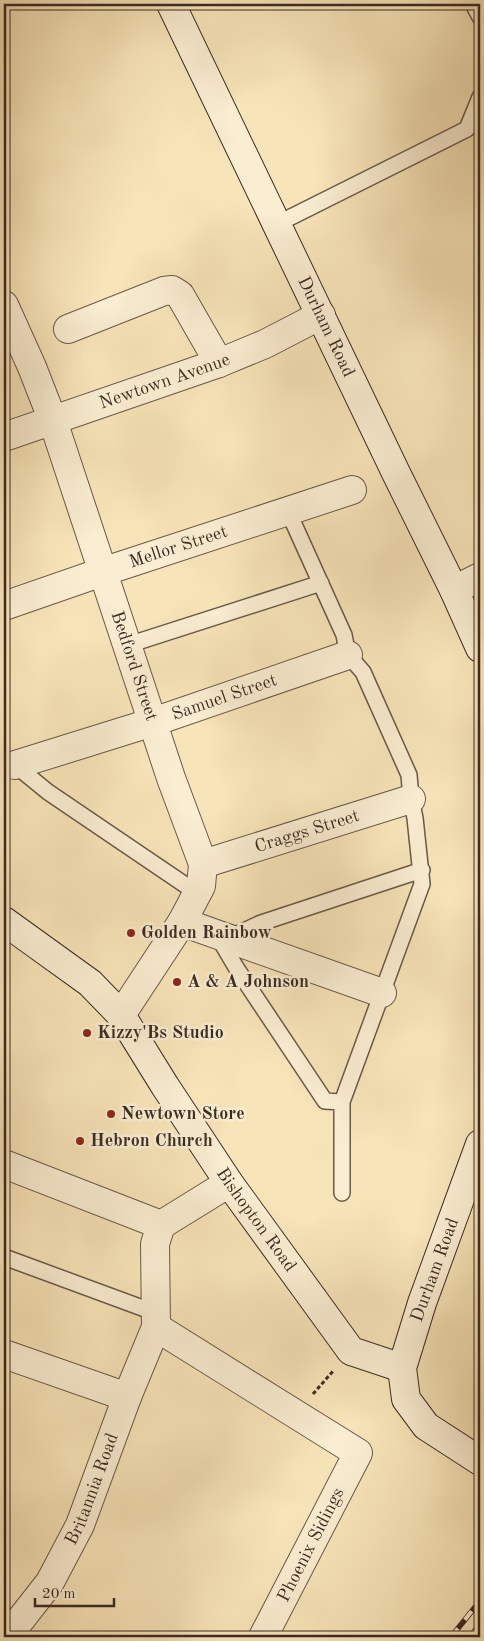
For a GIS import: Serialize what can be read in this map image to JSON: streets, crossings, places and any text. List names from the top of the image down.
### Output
{
  "streets": {
    "street": [
      "Durham Road",
      "Newtown Avenue",
      "Mellor Street",
      "Bedford Street",
      "Samuel Street",
      "Craggs Street",
      "Bishopton Road",
      "Britannia Road",
      "Phoenix Sidings"
    ]
  },
  "crossings": [
    ["Durham Road", "Newtown Avenue"],
    ["Durham Road", "Bishopton Road"],
    ["Newtown Avenue", "Bedford Street"],
    ["Mellor Street", "Bedford Street"],
    ["Bedford Street", "Samuel Street"],
    ["Bedford Street", "Craggs Street"],
    ["Bedford Street", "Bishopton Road"],
    ["Britannia Road", "Phoenix Sidings"]
  ],
  "places": [
    "Golden Rainbow",
    "A & A Johnson",
    "Kizzy'Bs Studio",
    "Newtown Store",
    "Hebron Church"
  ],
  "scale_bar": "20 m"
}
